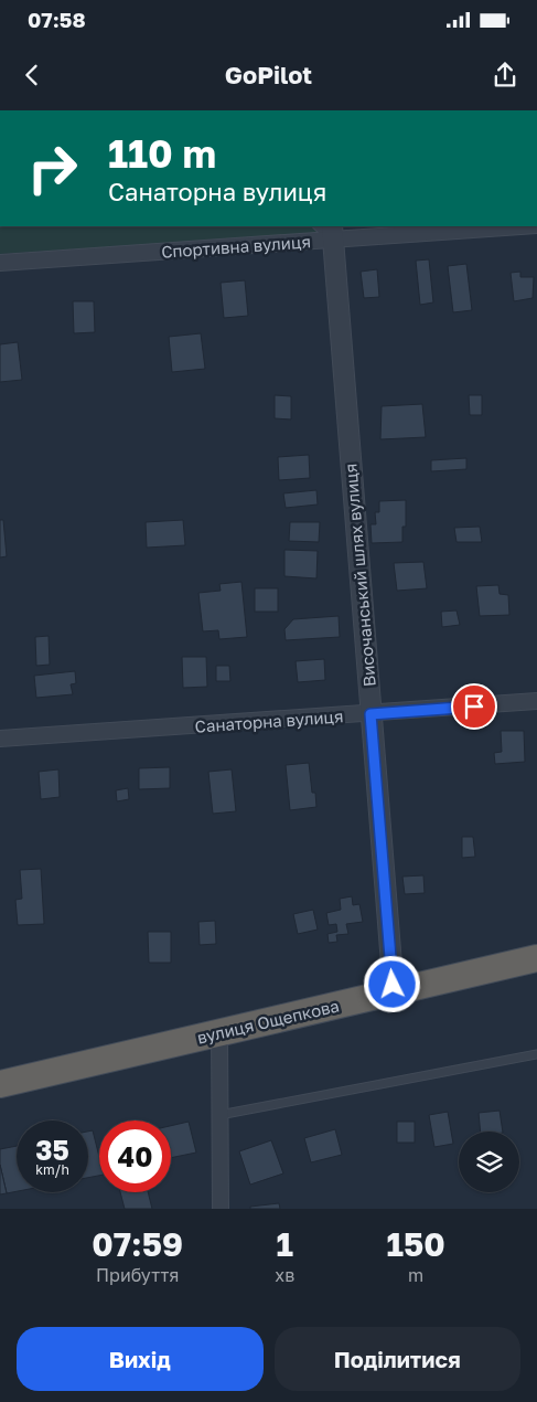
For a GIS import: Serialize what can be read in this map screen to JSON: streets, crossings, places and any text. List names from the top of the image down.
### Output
{
  "streets": {
    "highway": ["вулиця Ощепкова"],
    "street": ["Спортивна вулиця", "Височанський шлях вулиця", "Санаторна вулиця"]
  },
  "crossings": [
    ["Спортивна вулиця", "Височанський шлях вулиця"],
    ["Височанський шлях вулиця", "Санаторна вулиця"],
    ["Височанський шлях вулиця", "вулиця Ощепкова"]
  ],
  "page": {
    "status": "07:58",
    "header": "GoPilot",
    "turn": ["110 m", "Санаторна вулиця"],
    "speed": "35 km/h",
    "limit": "40",
    "eta": [
      "07:59",
      "Прибуття",
      "1",
      "хв",
      "150",
      "m"
    ],
    "buttons": ["Вихід", "Поділитися"]
  }
}
